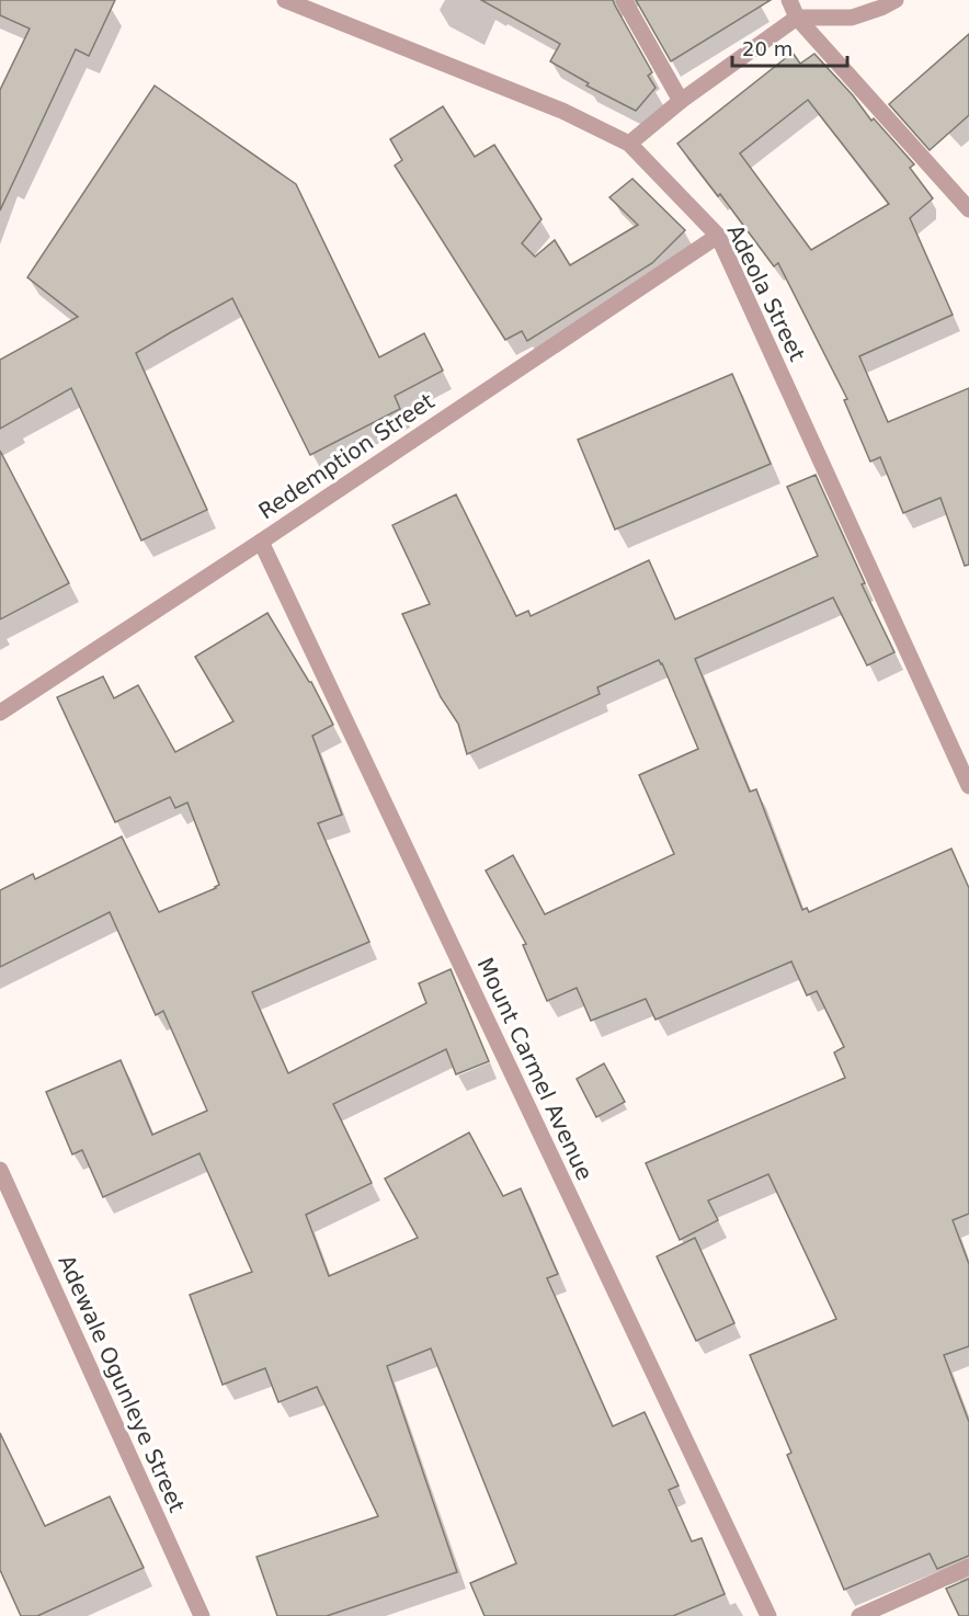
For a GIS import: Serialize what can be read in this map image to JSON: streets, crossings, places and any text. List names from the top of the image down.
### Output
{
  "streets": {
    "street": [
      "Adeola Street",
      "Redemption Street",
      "Mount Carmel Avenue",
      "Adewale Ogunleye Street"
    ]
  },
  "crossings": [
    ["Adeola Street", "Redemption Street"],
    ["Redemption Street", "Mount Carmel Avenue"]
  ],
  "scale_bar": "20 m"
}
